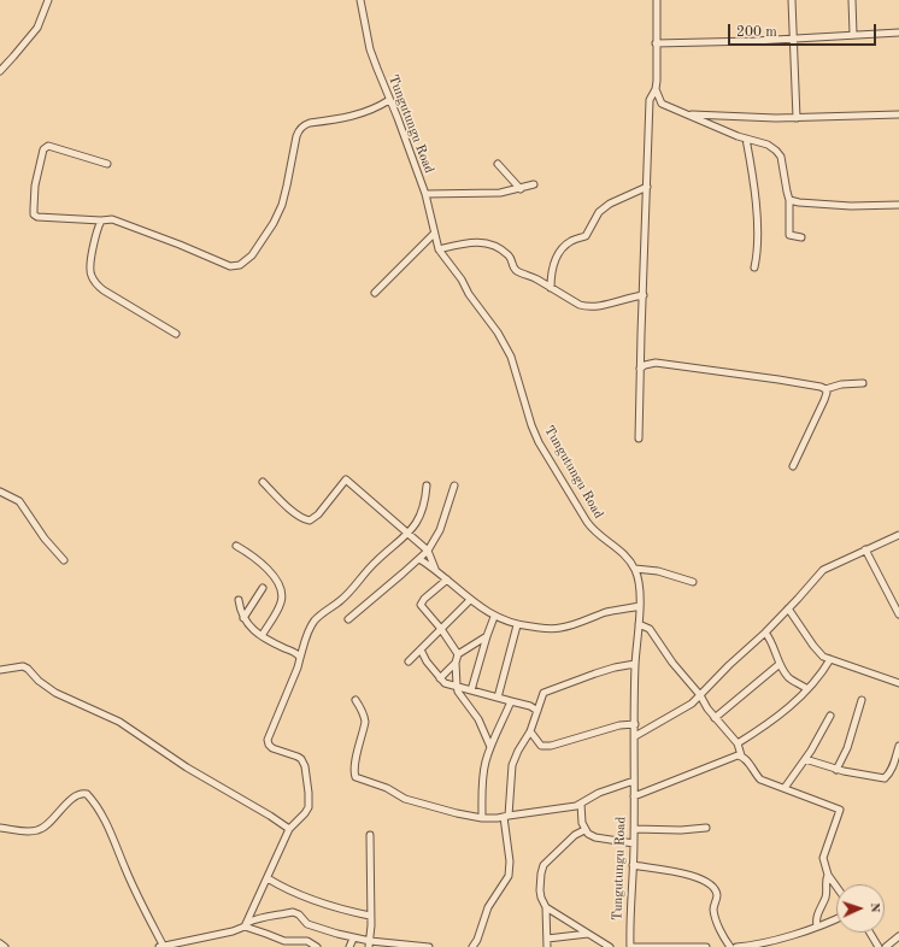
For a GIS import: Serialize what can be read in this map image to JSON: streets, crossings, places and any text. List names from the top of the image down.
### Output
{
  "streets": {
    "street": ["Tungutungu Road"]
  },
  "scale_bar": "200 m",
  "north": "right"
}
